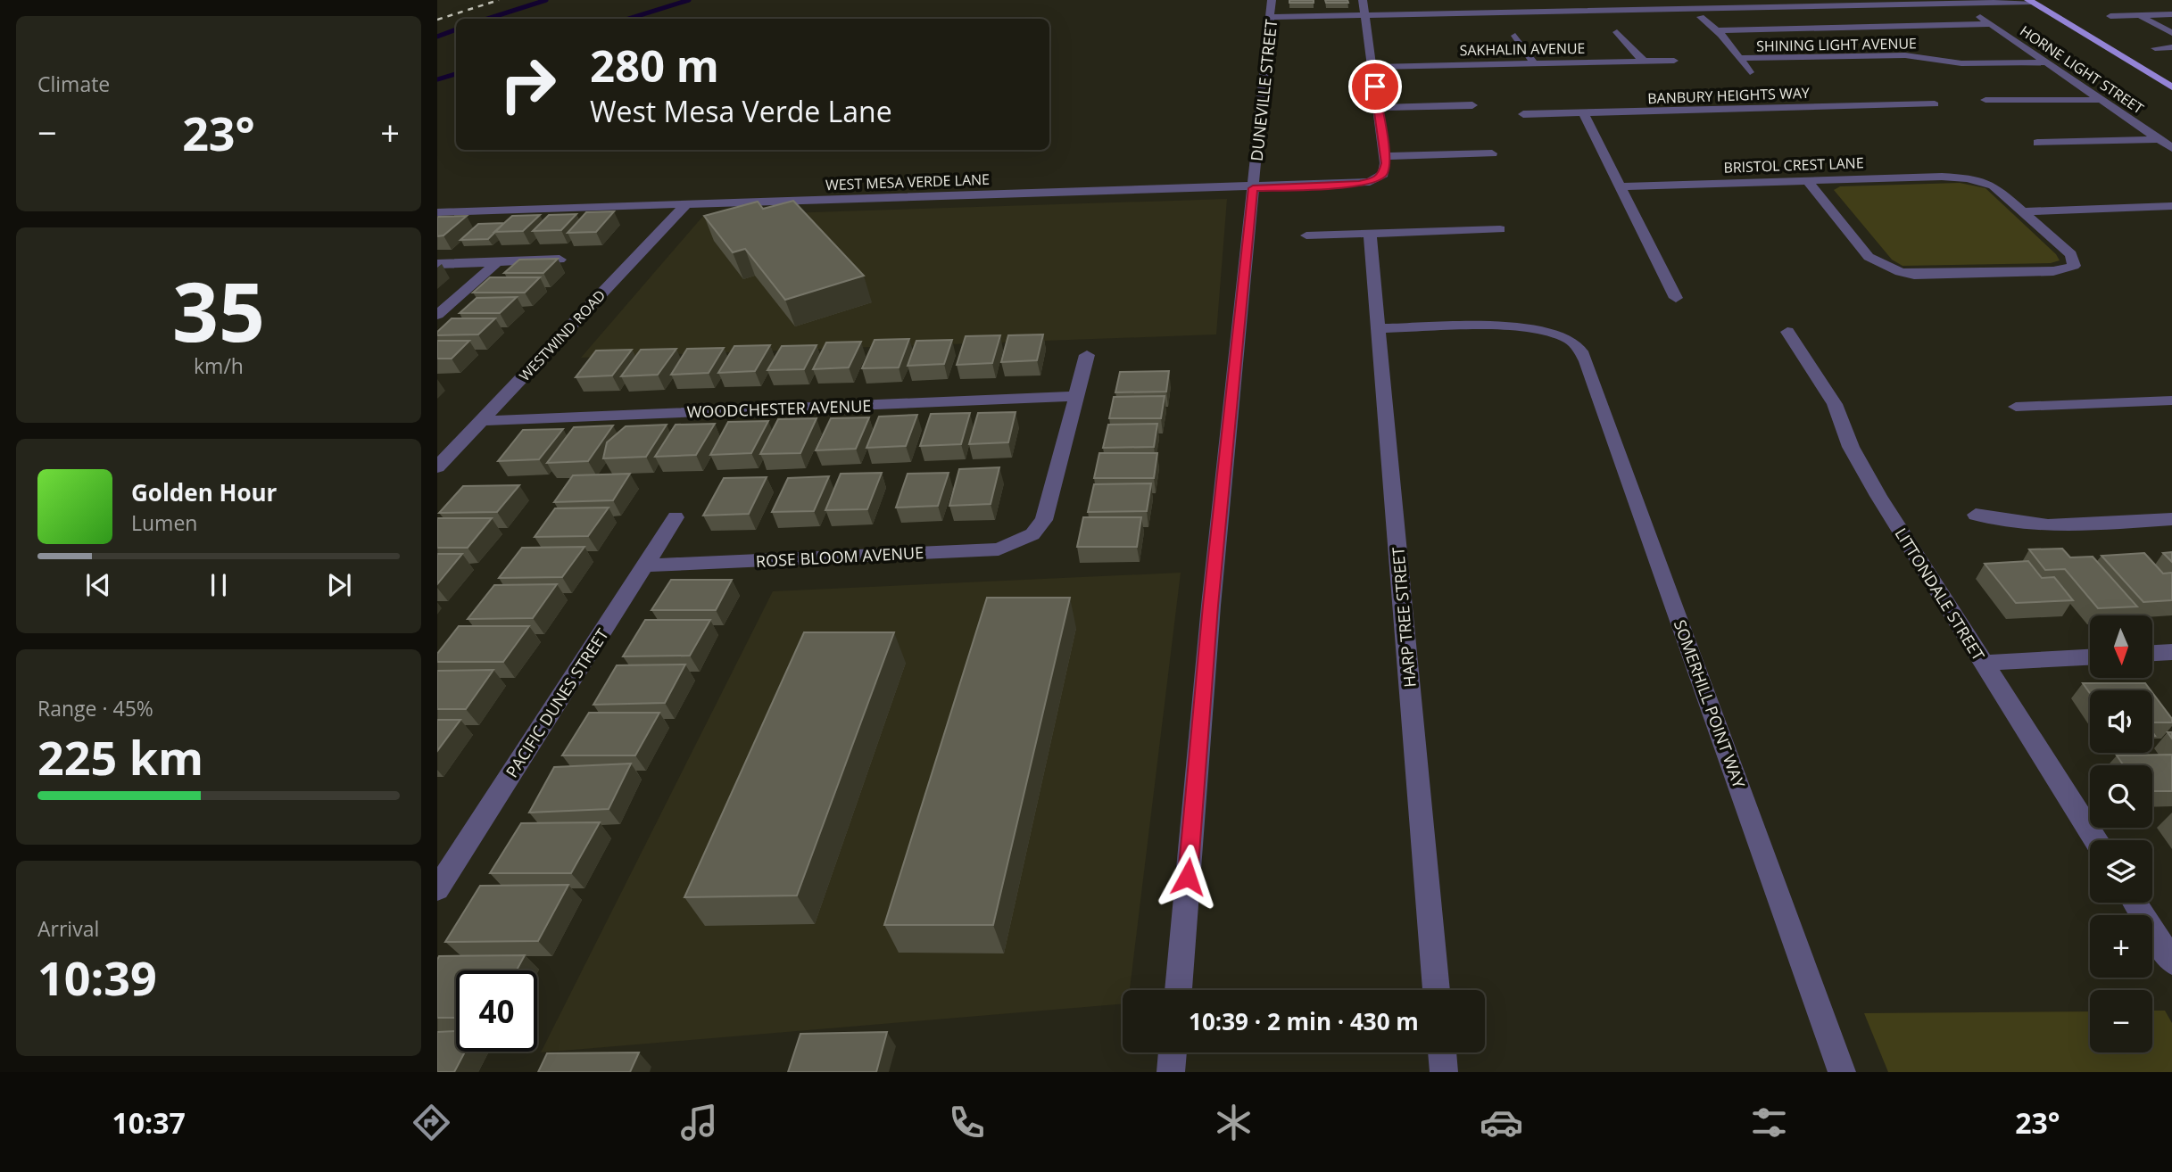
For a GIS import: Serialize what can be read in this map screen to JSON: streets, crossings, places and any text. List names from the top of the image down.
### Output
{
  "streets": {
    "street": [
      "SHINING LIGHT AVENUE",
      "SAKHALIN AVENUE",
      "HORNE LIGHT STREET",
      "DUNEVILLE STREET",
      "BANBURY HEIGHTS WAY",
      "BRISTOL CREST LANE",
      "WEST MESA VERDE LANE",
      "WESTWIND ROAD",
      "WOODCHESTER AVENUE",
      "ROSE BLOOM AVENUE",
      "LITTONDALE STREET",
      "HARP TREE STREET",
      "PACIFIC DUNES STREET",
      "SOMERHILL POINT WAY"
    ]
  },
  "crossings": [
    ["SHINING LIGHT AVENUE", "HORNE LIGHT STREET"],
    ["DUNEVILLE STREET", "WEST MESA VERDE LANE"],
    ["WEST MESA VERDE LANE", "WESTWIND ROAD"],
    ["WESTWIND ROAD", "WOODCHESTER AVENUE"],
    ["WOODCHESTER AVENUE", "ROSE BLOOM AVENUE"],
    ["ROSE BLOOM AVENUE", "PACIFIC DUNES STREET"],
    ["HARP TREE STREET", "SOMERHILL POINT WAY"]
  ],
  "north": "bottom",
  "page": {
    "tile": [
      "Climate",
      ["35", "km/h"],
      ["Range · 45%", "225 km"],
      ["Arrival", "10:39"]
    ],
    "turn": ["280 m", "West Mesa Verde Lane"],
    "heat": ["−", "23°", "+"],
    "song": ["Golden Hour", "Lumen"],
    "map_buttons": ["+", "−"],
    "limit": "40",
    "trip": "10:39 · 2 min · 430 m",
    "tabs": ["10:37", "23°"]
  }
}
